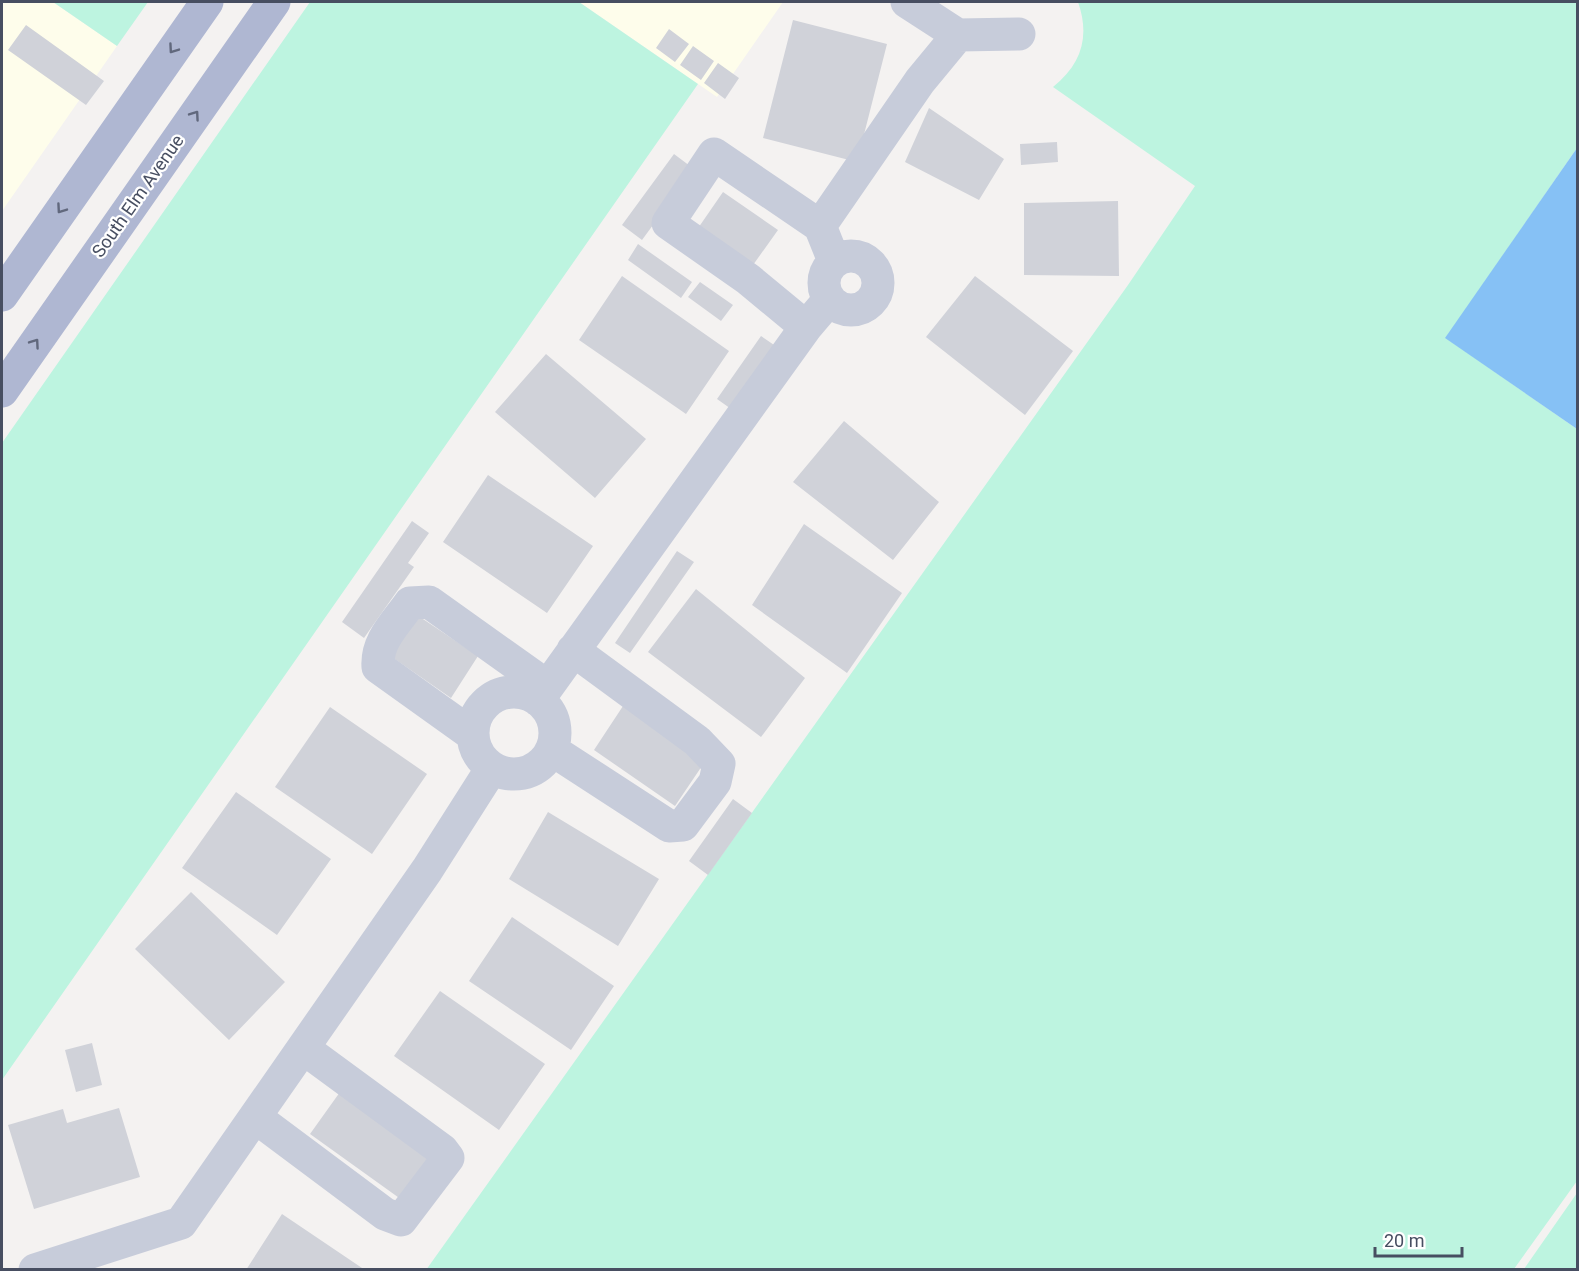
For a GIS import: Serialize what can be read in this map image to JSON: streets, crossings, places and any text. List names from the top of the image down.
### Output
{
  "streets": {
    "main road": ["South Elm Avenue"]
  },
  "scale_bar": "20 m"
}
